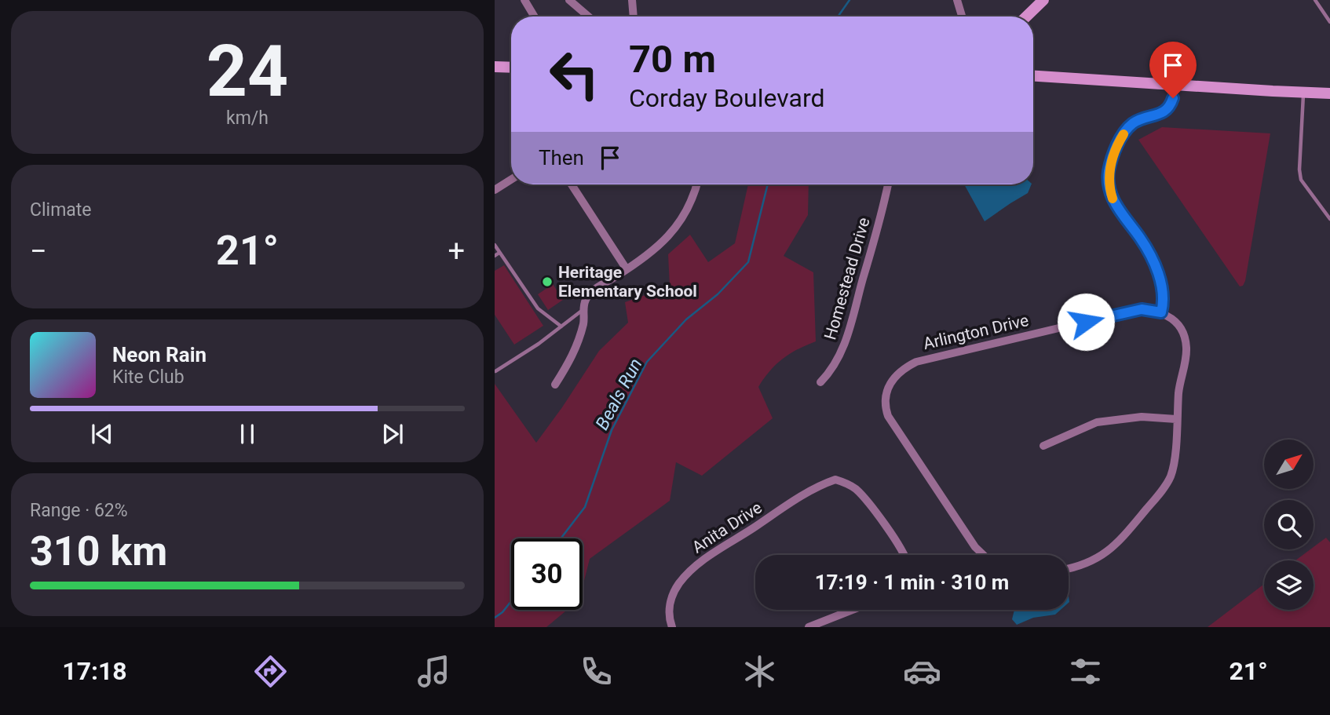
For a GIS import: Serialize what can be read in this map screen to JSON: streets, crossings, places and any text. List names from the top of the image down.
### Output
{
  "streets": {
    "street": ["Homestead Drive", "Arlington Drive", "Anita Drive"]
  },
  "water": ["Beals Run"],
  "places": ["Heritage Elementary School"],
  "north": "top right",
  "page": {
    "tile": [
      ["24", "km/h"],
      "Climate",
      ["Range · 62%", "310 km"]
    ],
    "turn": ["70 m", "Corday Boulevard"],
    "then": "Then",
    "heat": ["−", "21°", "+"],
    "song": ["Neon Rain", "Kite Club"],
    "limit": "30",
    "trip": "17:19 · 1 min · 310 m",
    "tabs": ["17:18", "21°"]
  }
}
